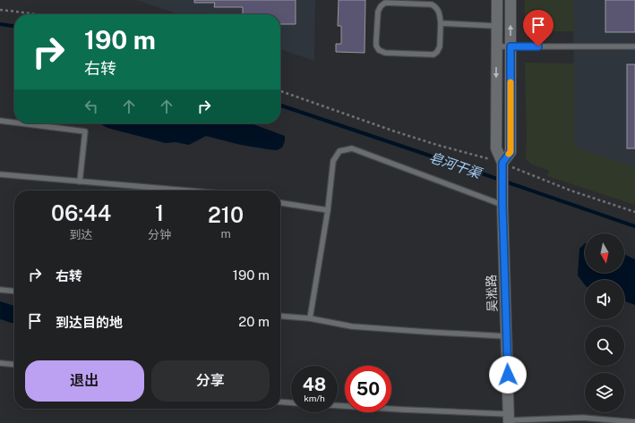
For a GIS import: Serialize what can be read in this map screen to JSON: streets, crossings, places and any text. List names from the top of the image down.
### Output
{
  "streets": {
    "main road": ["吴淞路"]
  },
  "water": ["皂河干渠"],
  "north": "bottom",
  "page": {
    "turn": ["190 m", "右转"],
    "eta": [
      "06:44",
      "到达",
      "1",
      "分钟",
      "210",
      "m"
    ],
    "list": [
      {
        "name": "右转",
        "value": "190 m"
      },
      {
        "name": "到达目的地",
        "value": "20 m"
      }
    ],
    "buttons": ["退出", "分享"],
    "speed": "48 km/h",
    "limit": "50"
  }
}
